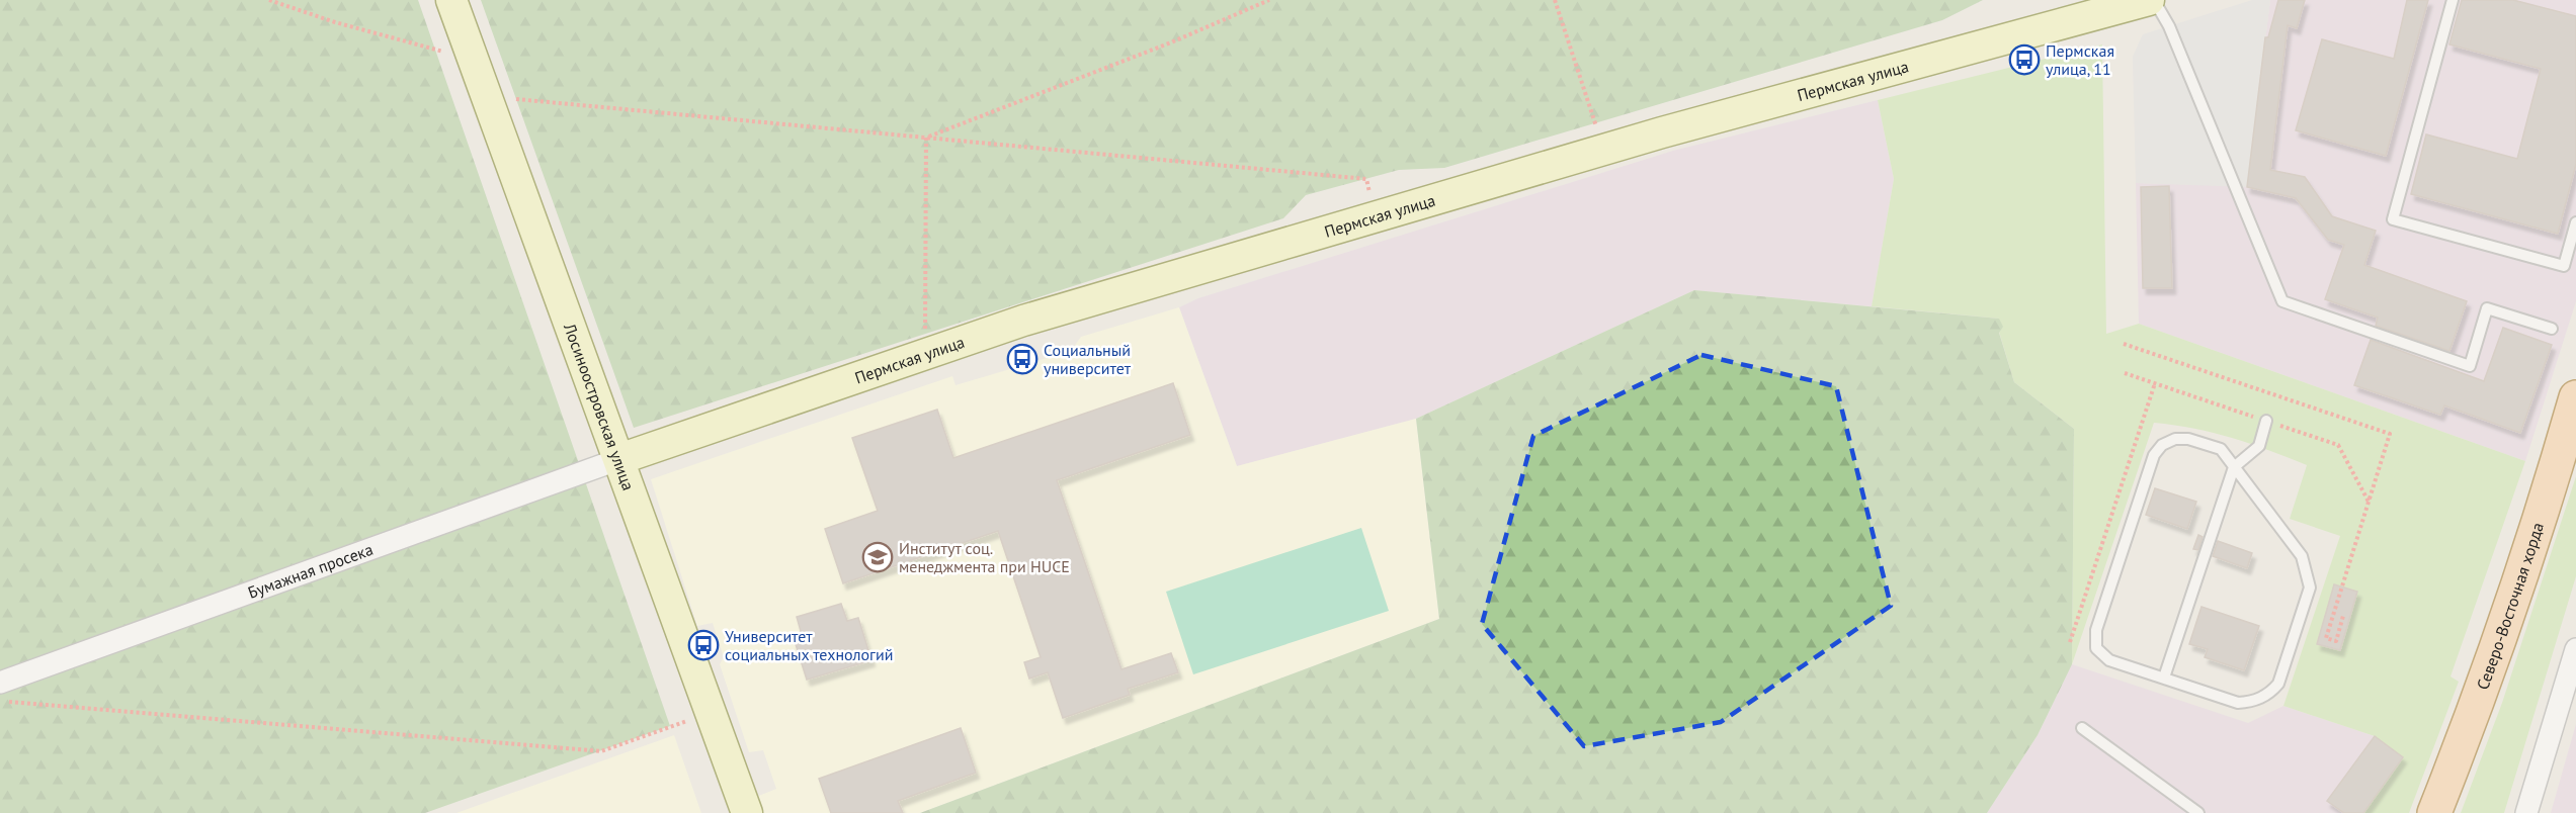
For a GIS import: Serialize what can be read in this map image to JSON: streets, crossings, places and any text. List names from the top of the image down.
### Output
{
  "streets": {
    "main road": ["Северо-Восточная хорда"],
    "street": ["Пермская улица", "Лосиноостровская улица", "Бумажная просека"]
  },
  "crossings": [
    ["Пермская улица", "Лосиноостровская улица"],
    ["Пермская улица", "Бумажная просека"],
    ["Лосиноостровская улица", "Бумажная просека"]
  ],
  "places": {
    "bus stop": ["Пермская улица, 11", "Социальный университет", "Университет социальных технологий"],
    "school or university": ["Институт соц. менеджмента при HUCE"]
  }
}
